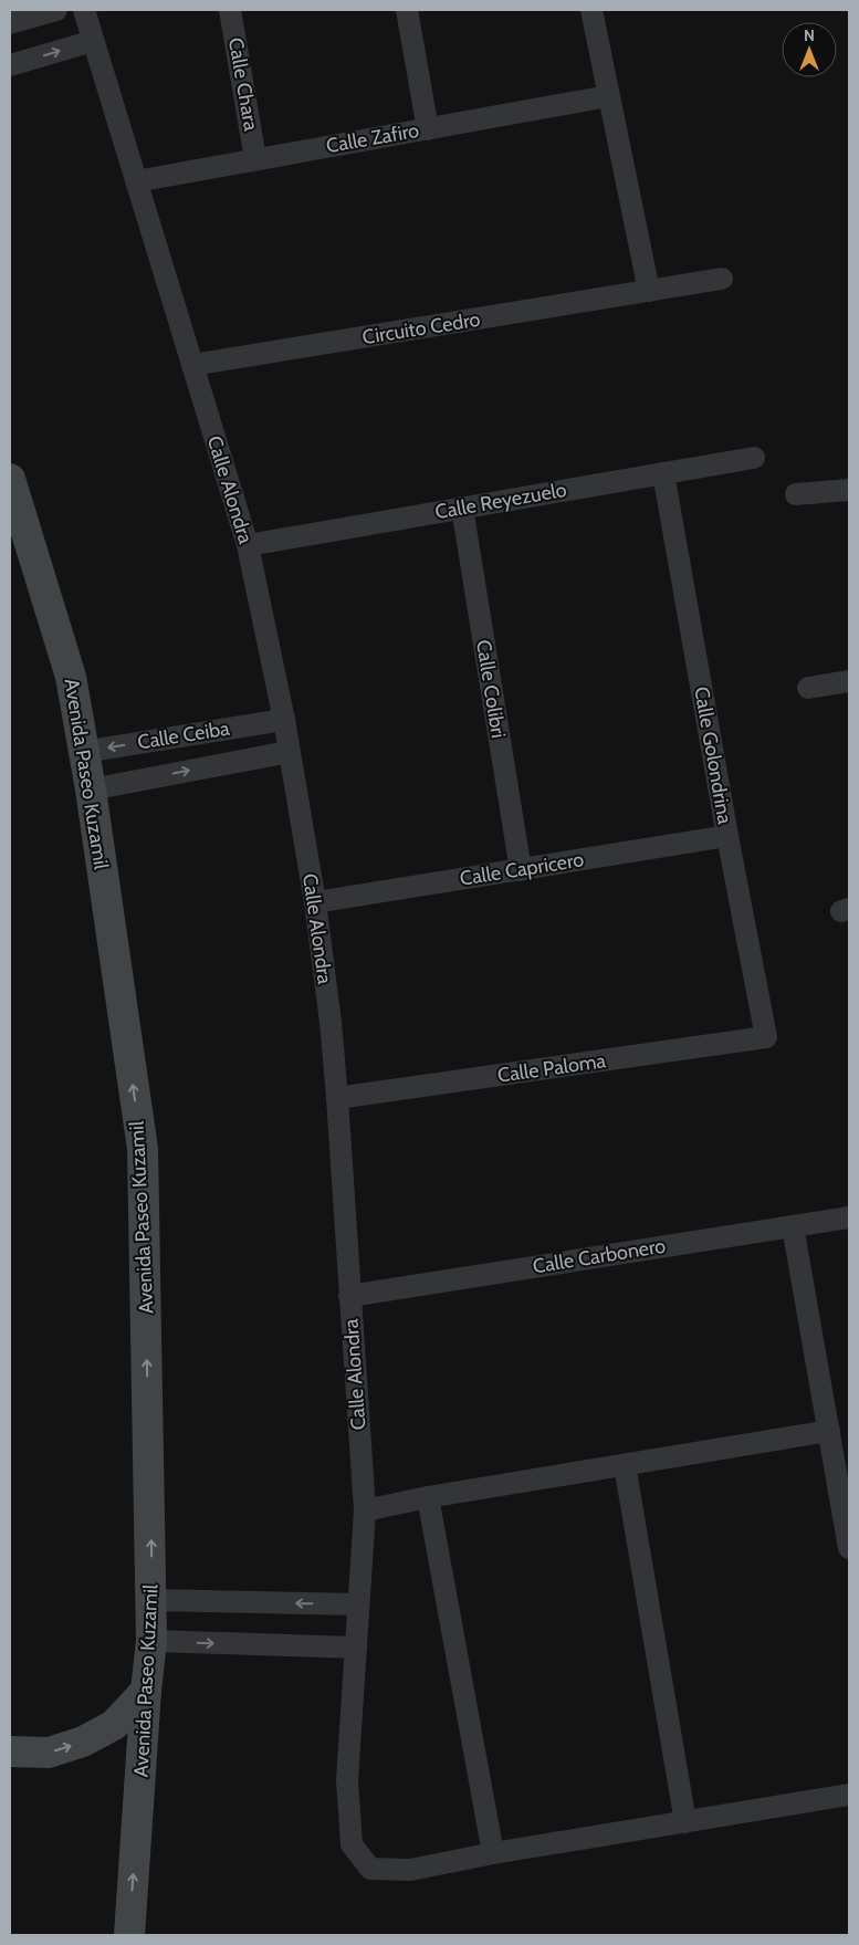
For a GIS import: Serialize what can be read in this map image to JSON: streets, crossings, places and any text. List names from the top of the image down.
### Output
{
  "streets": {
    "main road": ["Avenida Paseo Kuzamil"],
    "street": [
      "Calle Chara",
      "Calle Zafiro",
      "Circuito Cedro",
      "Calle Alondra",
      "Calle Reyezuelo",
      "Calle Colibri",
      "Calle Ceiba",
      "Calle Golondrina",
      "Calle Capricero",
      "Calle Paloma",
      "Calle Carbonero"
    ]
  },
  "crossings": [
    ["Calle Chara", "Calle Zafiro"],
    ["Calle Zafiro", "Calle Alondra"],
    ["Circuito Cedro", "Calle Alondra"],
    ["Calle Alondra", "Calle Reyezuelo"],
    ["Calle Alondra", "Calle Ceiba"],
    ["Calle Alondra", "Calle Capricero"],
    ["Calle Alondra", "Calle Paloma"],
    ["Calle Alondra", "Calle Carbonero"],
    ["Calle Reyezuelo", "Calle Colibri"],
    ["Calle Reyezuelo", "Calle Golondrina"],
    ["Calle Colibri", "Calle Capricero"],
    ["Calle Ceiba", "Avenida Paseo Kuzamil"],
    ["Calle Golondrina", "Calle Capricero"],
    ["Calle Golondrina", "Calle Paloma"]
  ],
  "one_way": ["Avenida Paseo Kuzamil"],
  "north": "top"
}
